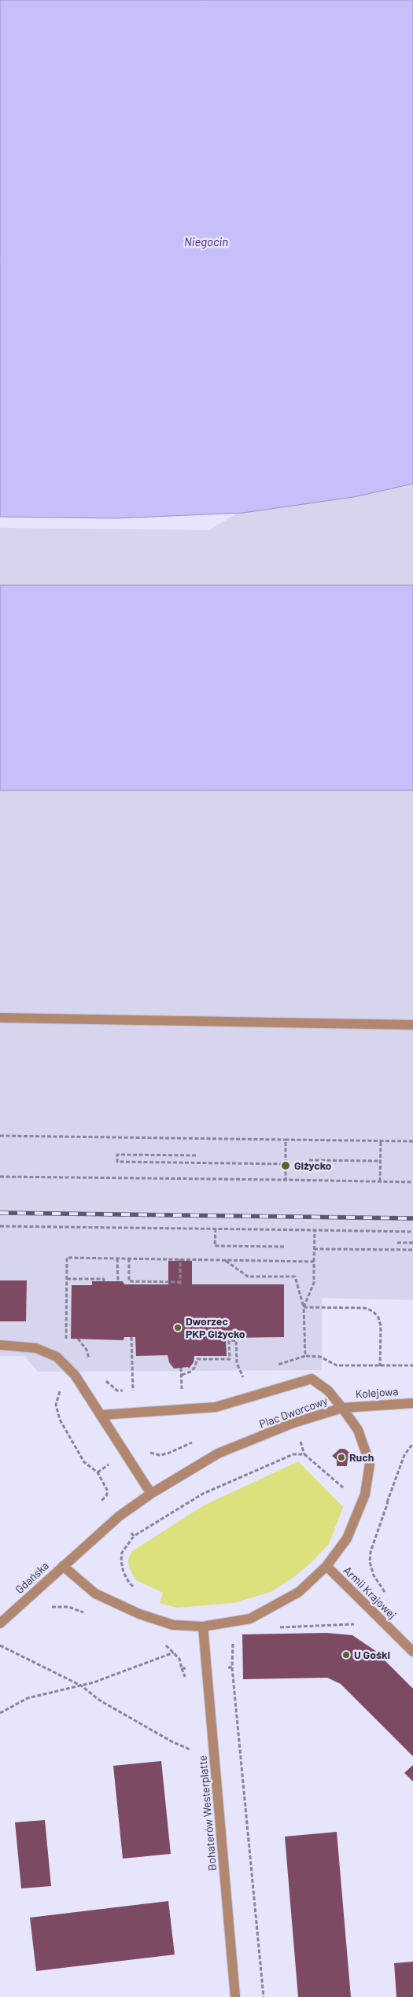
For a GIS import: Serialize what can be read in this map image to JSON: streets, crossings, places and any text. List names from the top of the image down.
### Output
{
  "streets": {
    "street": [
      "Kolejowa",
      "Plac Dworcowy",
      "Gdańska",
      "Armii Krajowej",
      "Bohaterów Westerplatte"
    ]
  },
  "crossings": [
    ["Kolejowa", "Plac Dworcowy"],
    ["Plac Dworcowy", "Gdańska"],
    ["Plac Dworcowy", "Armii Krajowej"],
    ["Plac Dworcowy", "Bohaterów Westerplatte"]
  ],
  "water": ["Niegocin"],
  "places": [
    "Giżycko",
    "Dworzec PKP Giżycko",
    "Ruch",
    "U Gośki"
  ]
}
